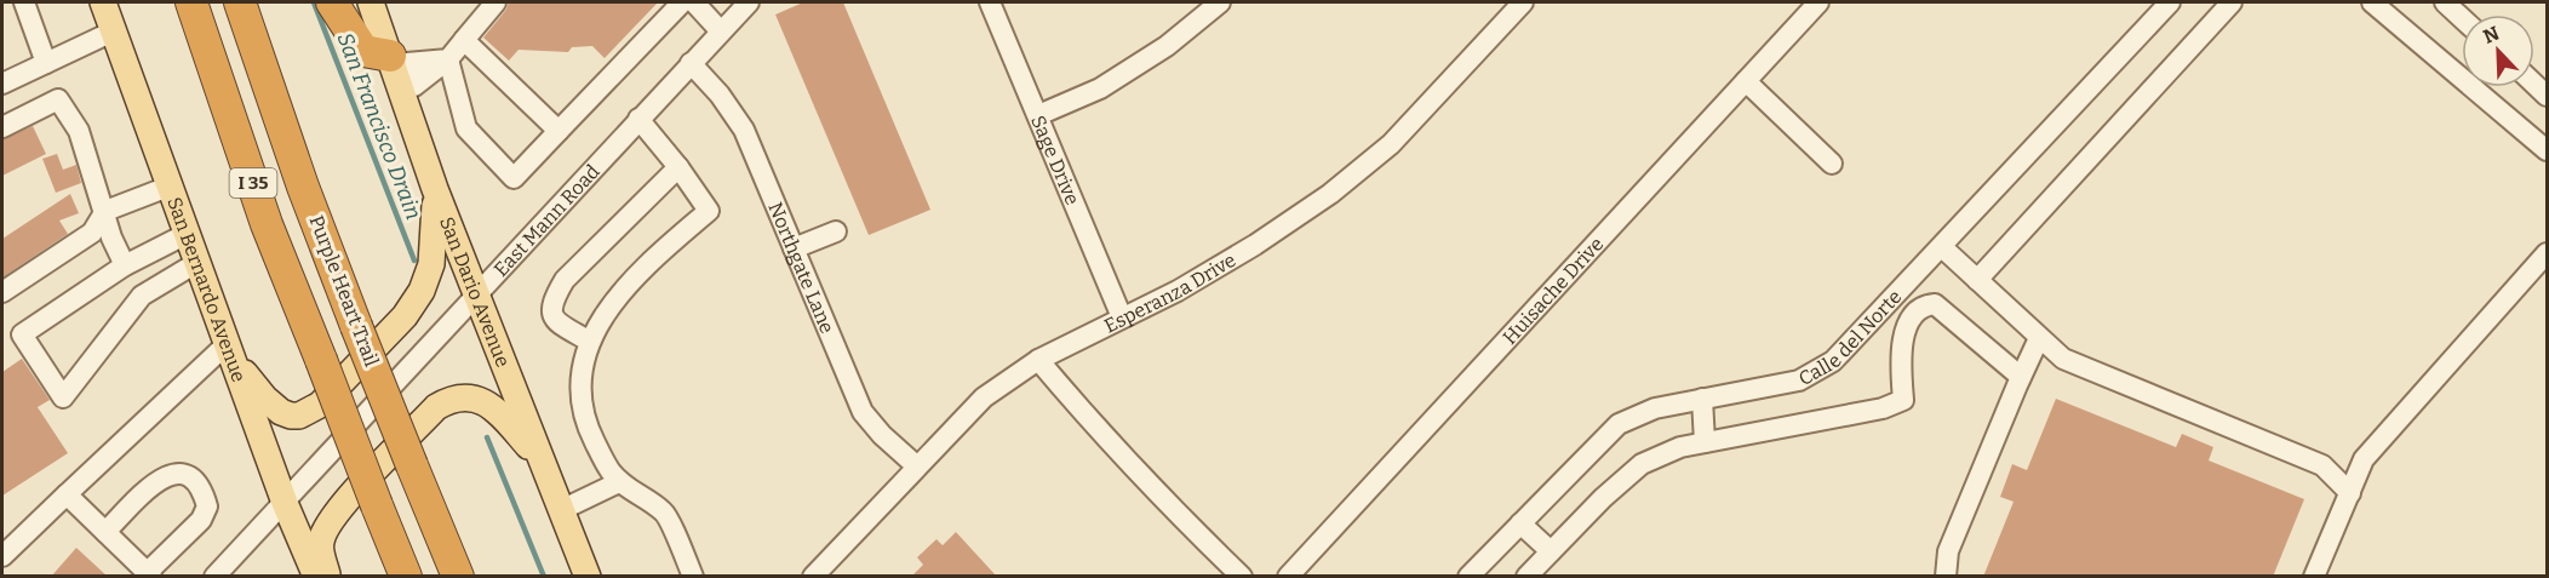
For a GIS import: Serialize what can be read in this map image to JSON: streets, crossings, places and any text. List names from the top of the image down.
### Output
{
  "streets": {
    "highway": ["I 35", "Purple Heart Trail"],
    "main road": ["San Bernardo Avenue", "San Dario Avenue"],
    "street": [
      "Sage Drive",
      "East Mann Road",
      "Northgate Lane",
      "Huisache Drive",
      "Esperanza Drive",
      "Calle del Norte"
    ]
  },
  "crossings": [
    ["Sage Drive", "Esperanza Drive"],
    ["East Mann Road", "Northgate Lane"],
    ["East Mann Road", "San Bernardo Avenue"],
    ["East Mann Road", "San Dario Avenue"],
    ["Northgate Lane", "Esperanza Drive"]
  ],
  "water": ["San Francisco Drain"],
  "north": "top left"
}
